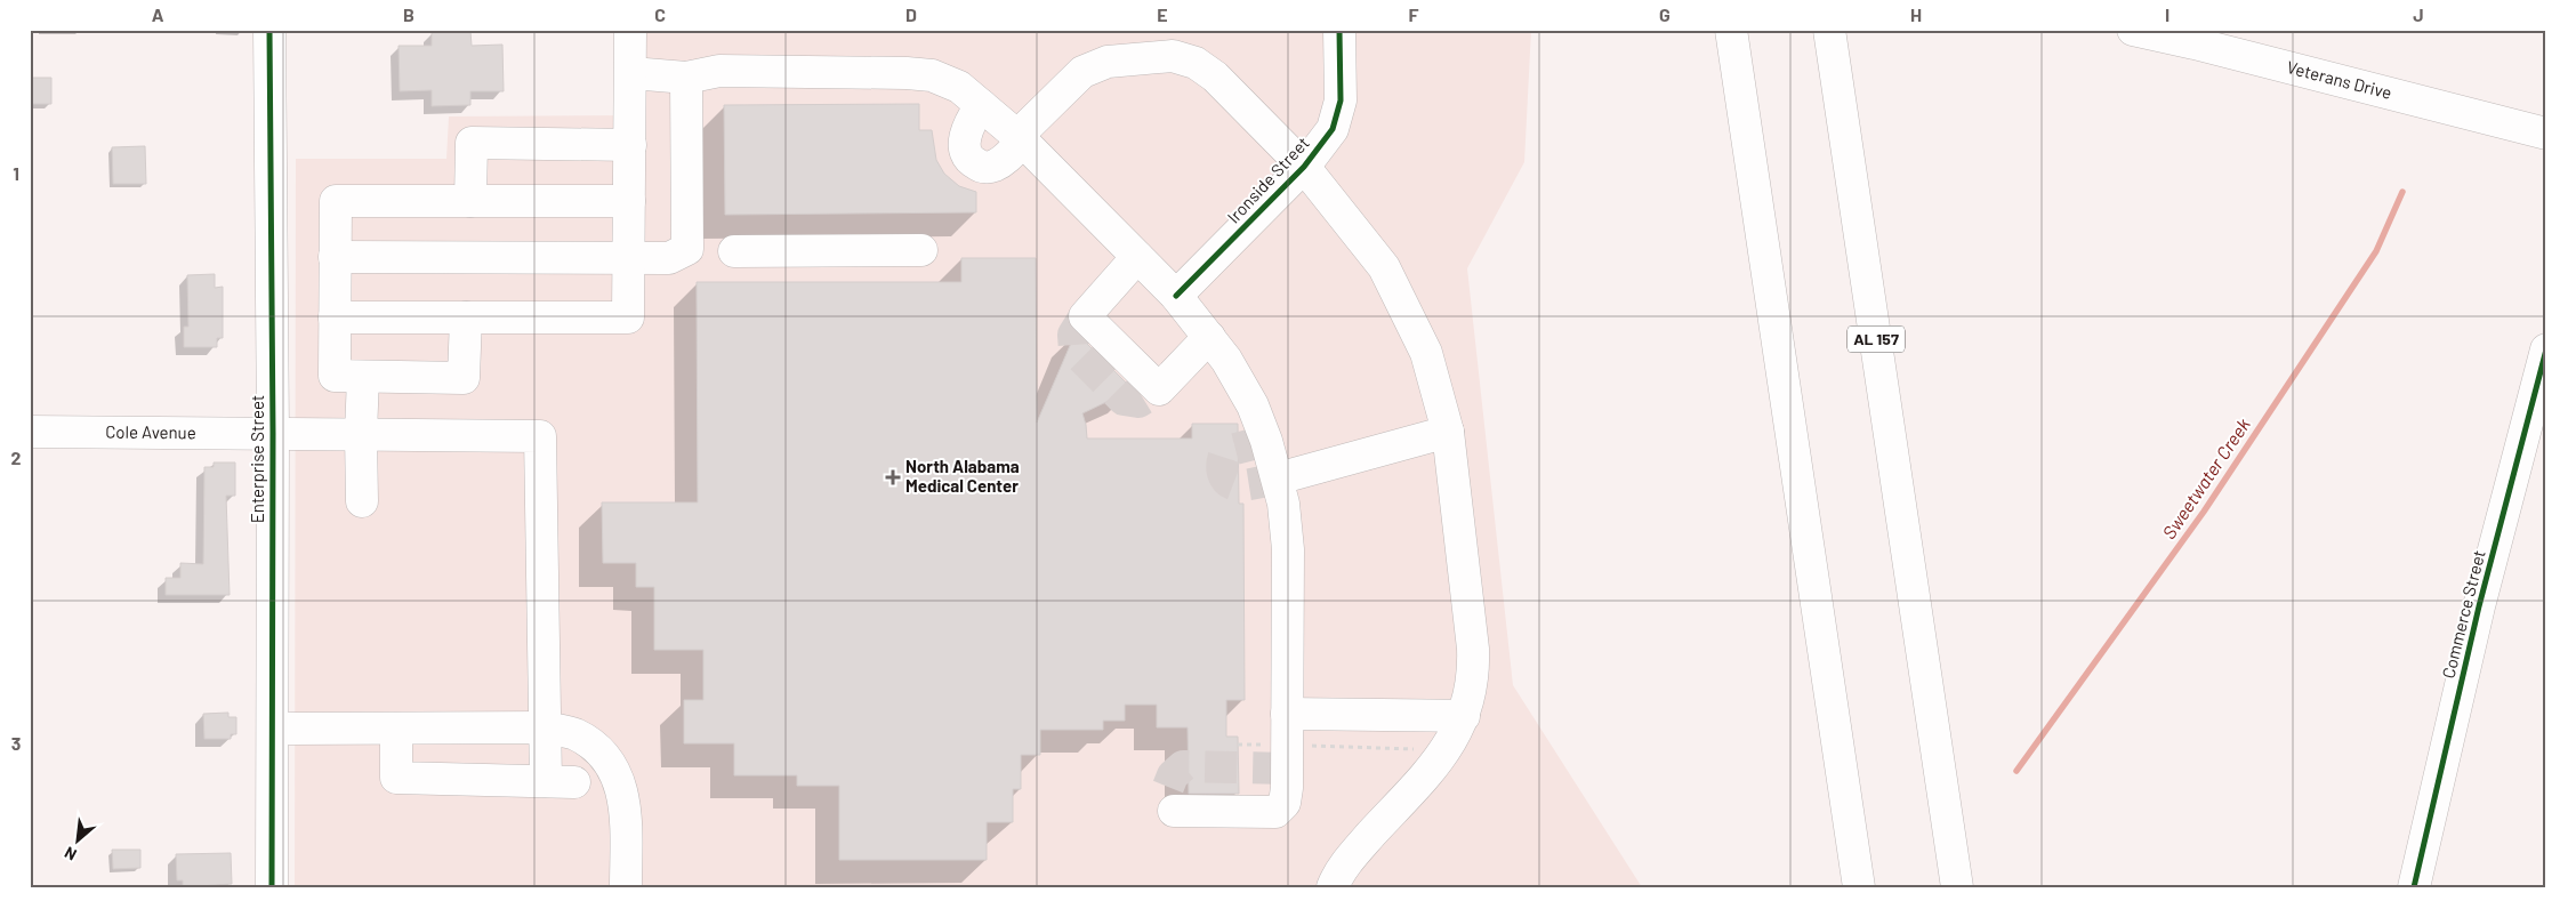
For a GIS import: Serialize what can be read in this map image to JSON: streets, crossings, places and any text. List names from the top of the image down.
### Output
{
  "streets": {
    "main road": [
      "Veterans Drive",
      "Ironside Street",
      "AL 157",
      "Cole Avenue",
      "Enterprise Street",
      "Commerce Street"
    ]
  },
  "crossings": [
    ["Cole Avenue", "Enterprise Street"]
  ],
  "water": ["Sweetwater Creek"],
  "places": {
    "health": ["North Alabama Medical Center"]
  },
  "north": "bottom left",
  "grid": {
    "columns": [
      "A",
      "B",
      "C",
      "D",
      "E",
      "F",
      "G",
      "H",
      "I",
      "J"
    ],
    "rows": ["1", "2", "3"]
  }
}
